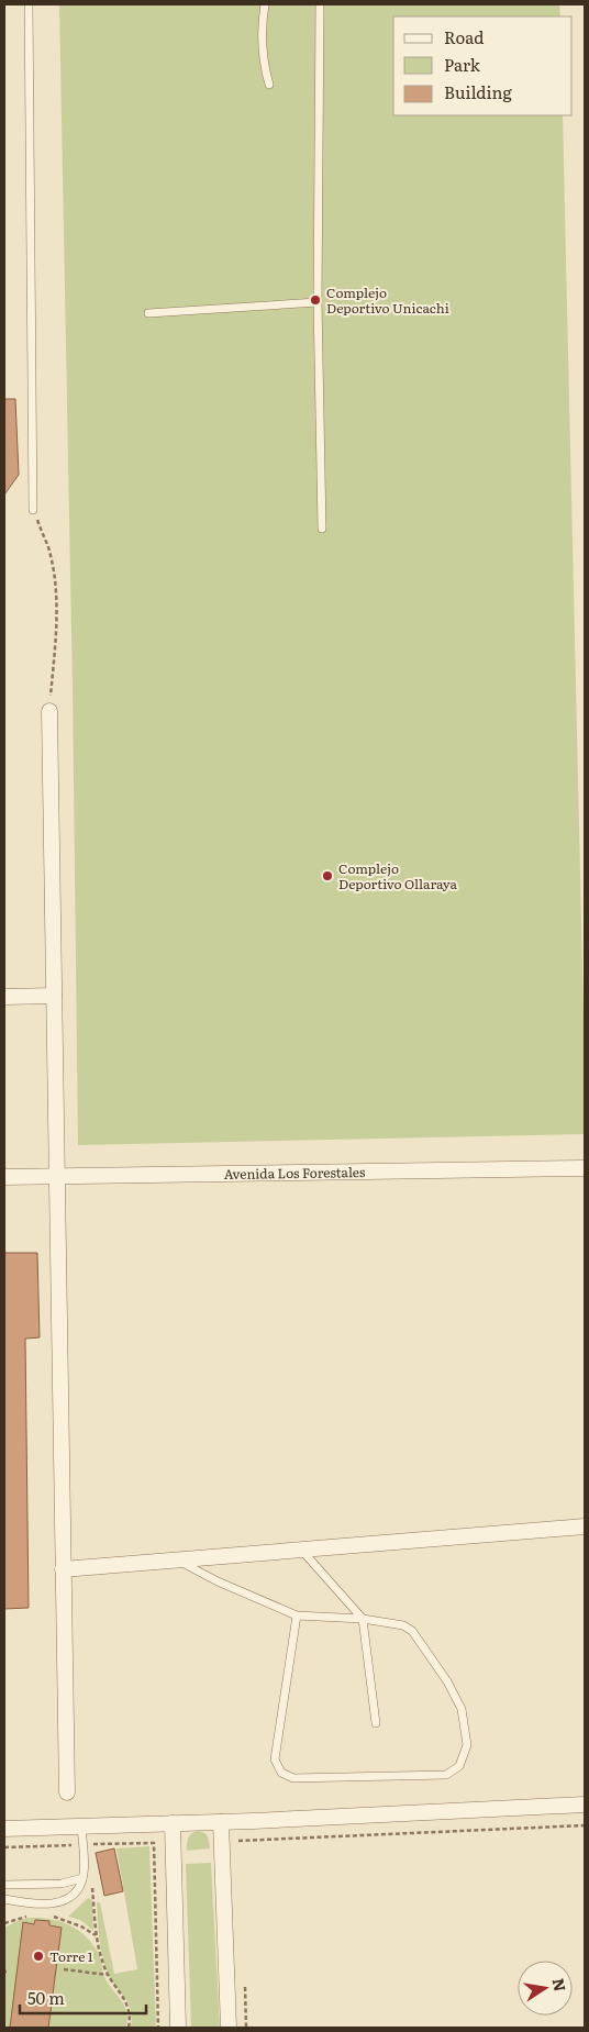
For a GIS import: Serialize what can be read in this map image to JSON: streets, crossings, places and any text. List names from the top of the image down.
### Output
{
  "streets": {
    "street": ["Avenida Los Forestales"]
  },
  "places": ["Complejo Deportivo Unicachi", "Complejo Deportivo Ollaraya", "Torre 1"],
  "legend": ["Road", "Park", "Building"],
  "scale_bar": "50 m",
  "north": "right"
}
